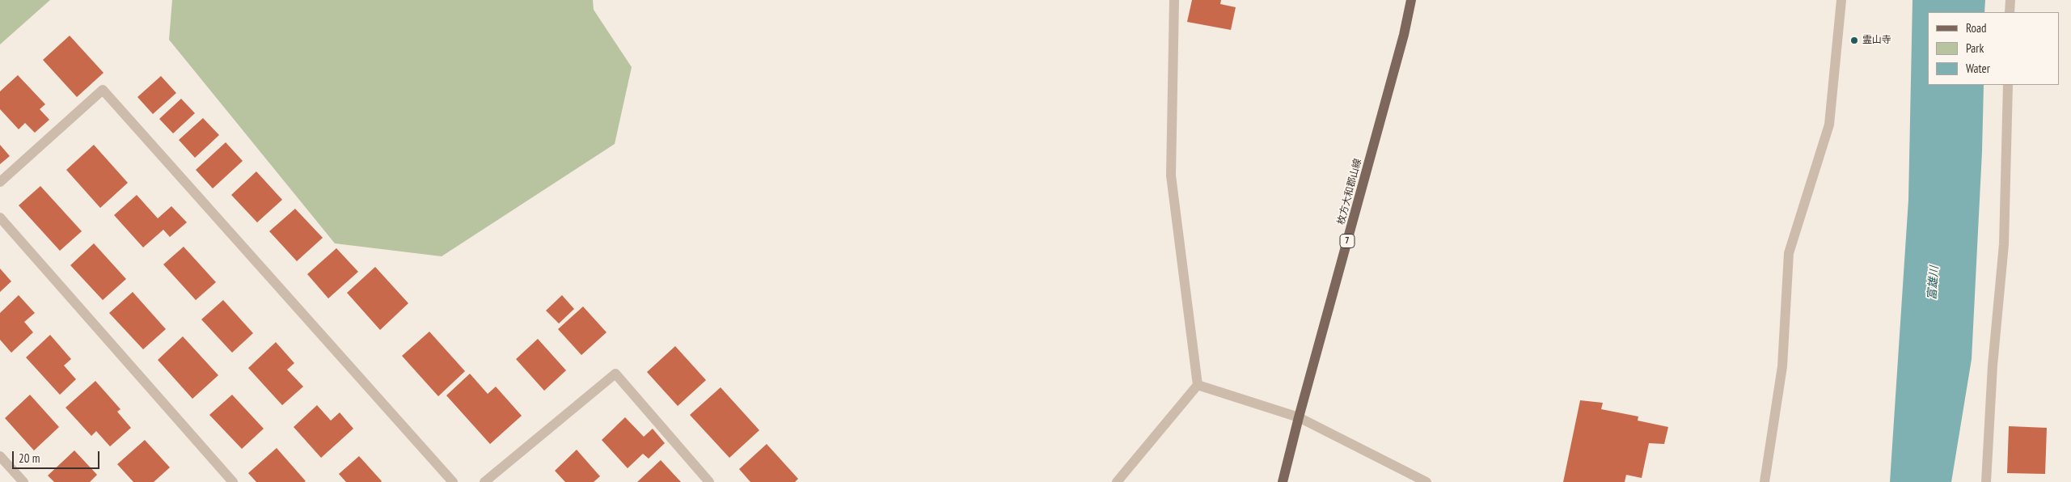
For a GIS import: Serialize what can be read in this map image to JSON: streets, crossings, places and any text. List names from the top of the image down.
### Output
{
  "streets": {
    "main road": ["枚方大和郡山線", "7"]
  },
  "water": ["富雄川"],
  "places": ["霊山寺"],
  "legend": ["Road", "Park", "Water"],
  "scale_bar": "20 m"
}
